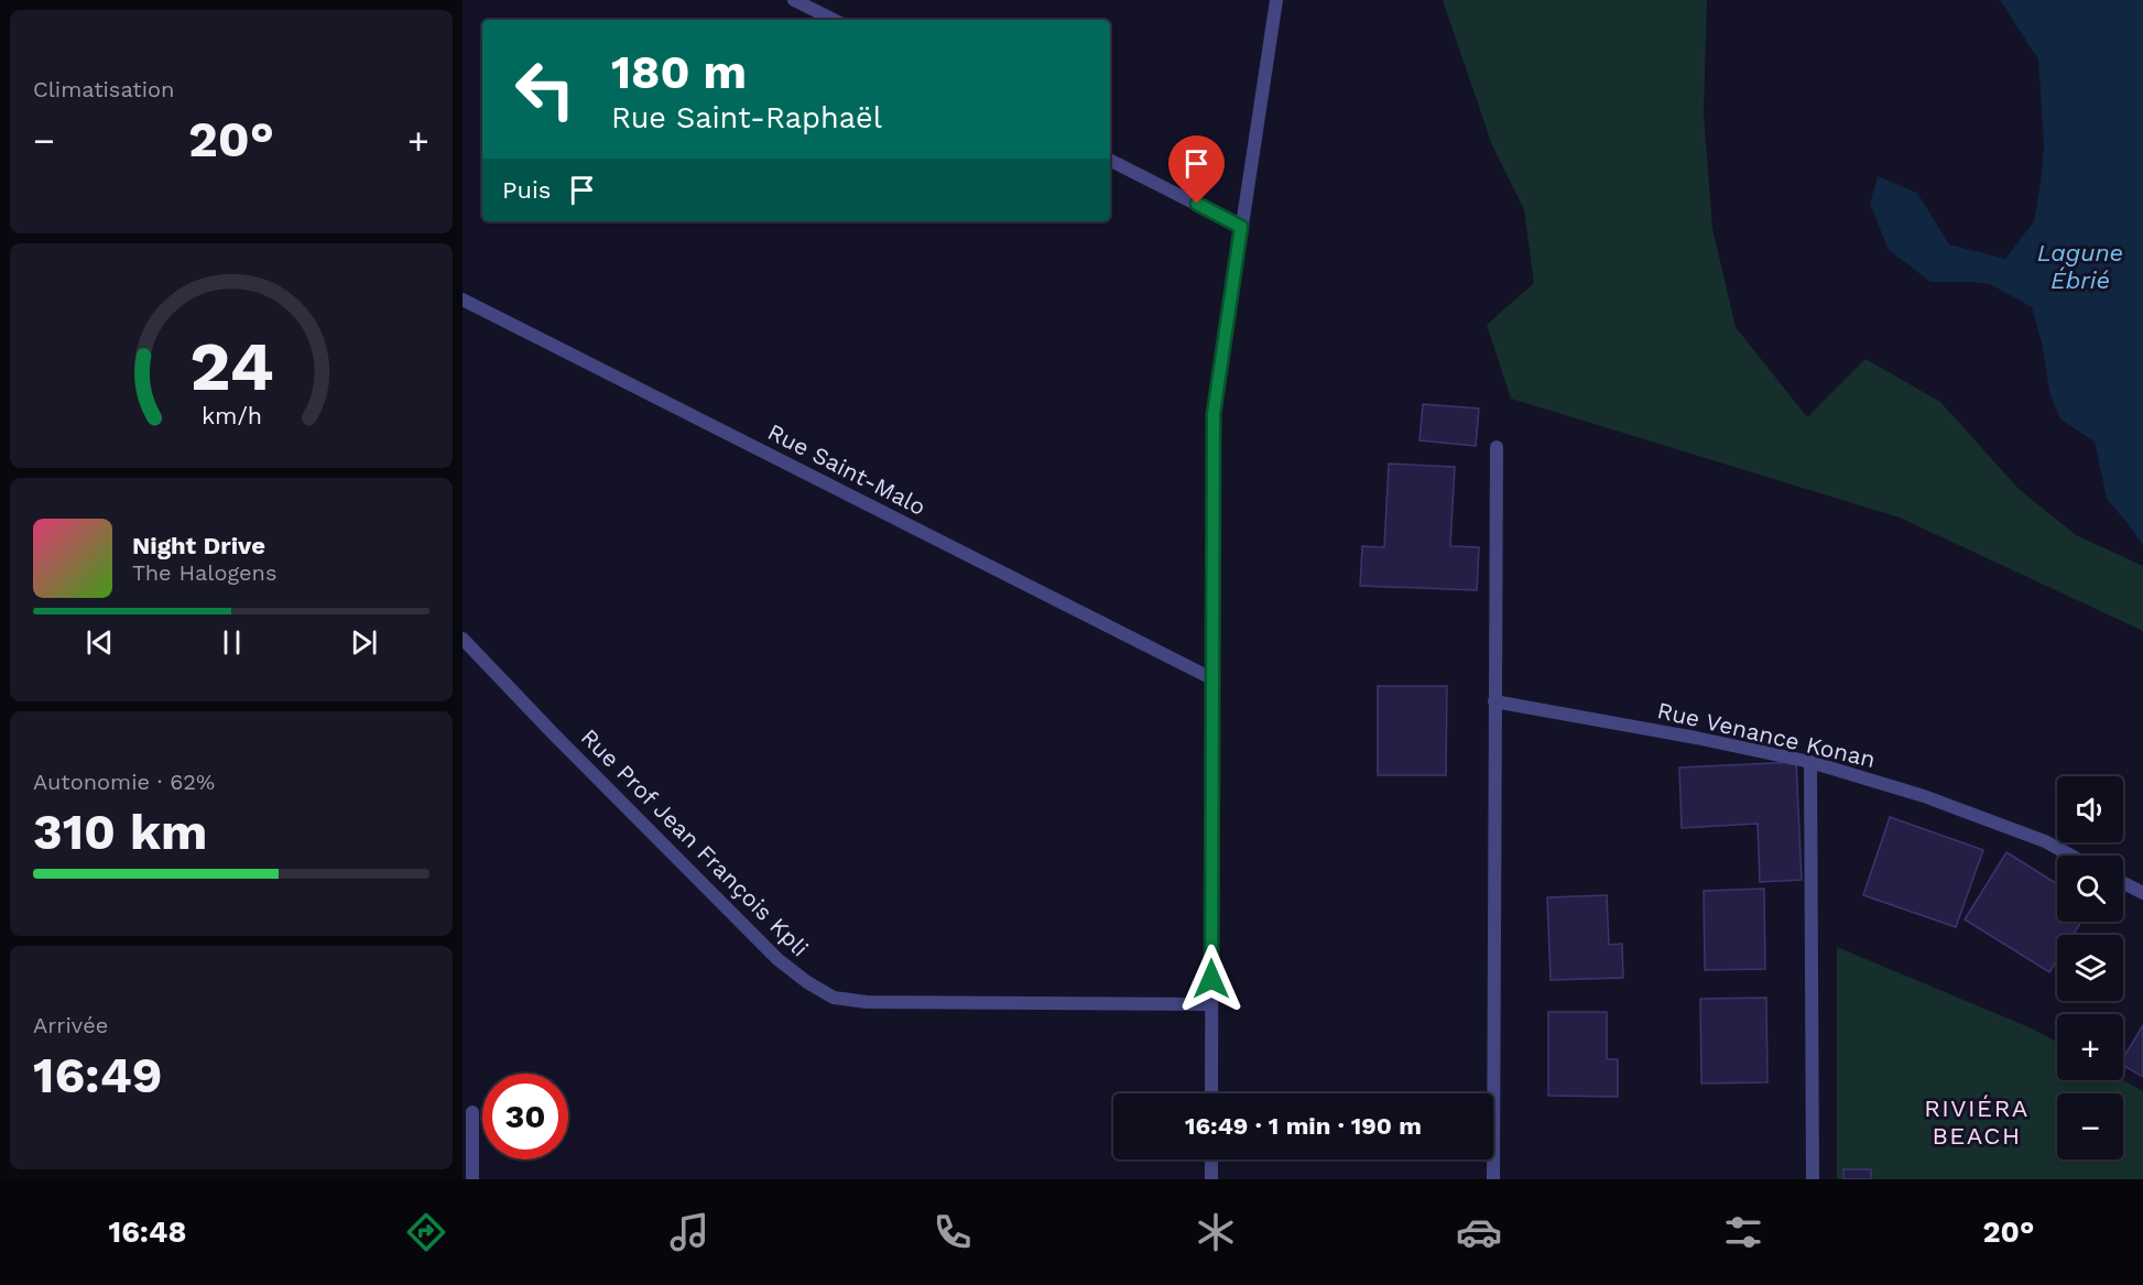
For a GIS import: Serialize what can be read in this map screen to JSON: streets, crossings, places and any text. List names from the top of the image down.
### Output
{
  "streets": {
    "street": ["Rue Saint-Malo", "Rue Venance Konan", "Rue Prof Jean François Kpli"]
  },
  "districts": ["RIVIÉRA BEACH"],
  "water": ["Lagune Ébrié"],
  "page": {
    "tile": [
      "Climatisation",
      ["Autonomie · 62%", "310 km"],
      ["Arrivée", "16:49"]
    ],
    "turn": ["180 m", "Rue Saint-Raphaël"],
    "heat": ["−", "20°", "+"],
    "then": "Puis",
    "song": ["Night Drive", "The Halogens"],
    "map_buttons": ["+", "−"],
    "limit": "30",
    "trip": "16:49 · 1 min · 190 m",
    "tabs": ["16:48", "20°"],
    "gauge": ["24", "km/h"]
  }
}
